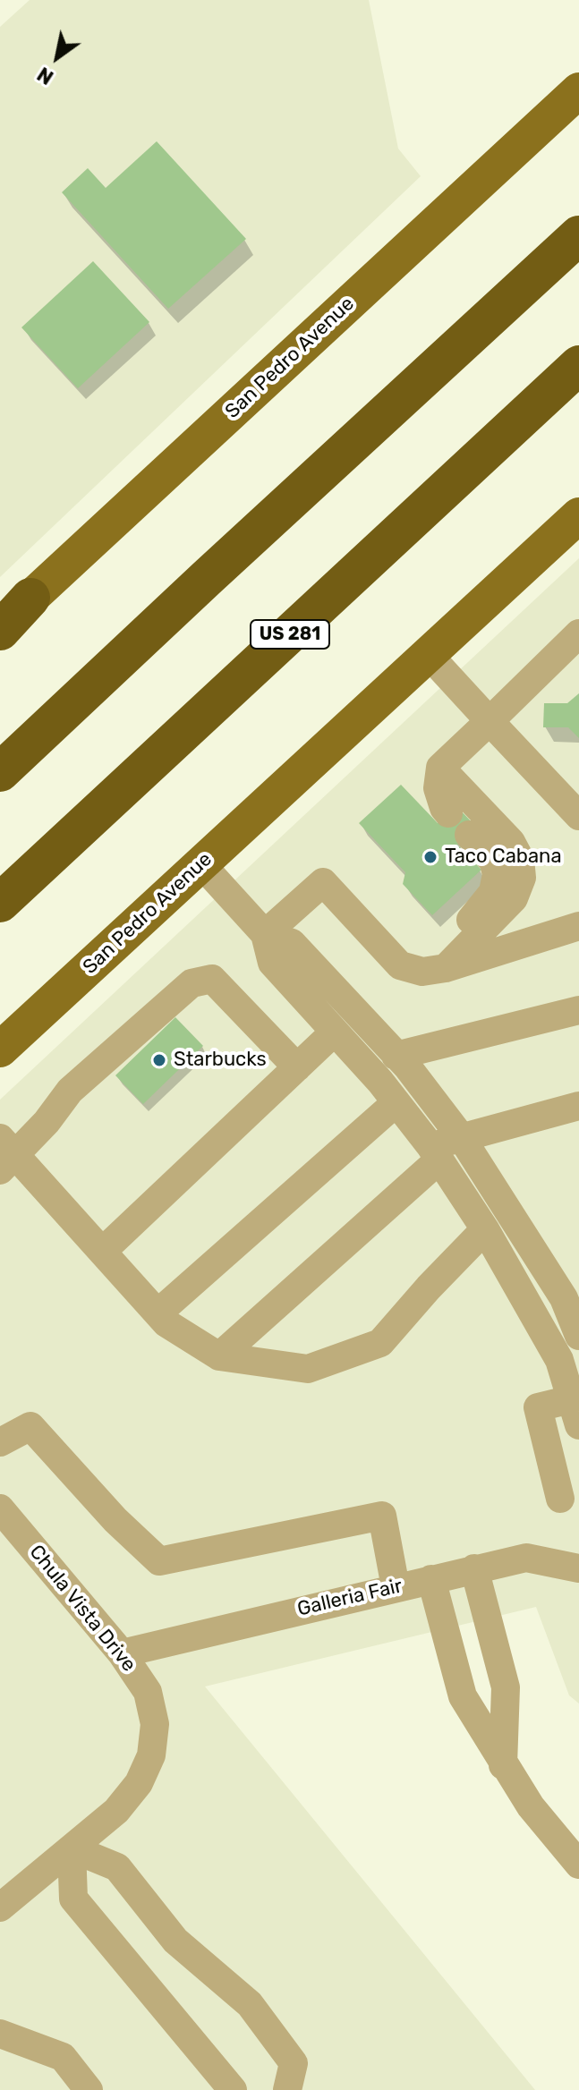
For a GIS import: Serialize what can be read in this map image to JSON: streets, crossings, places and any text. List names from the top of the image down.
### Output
{
  "streets": {
    "highway": ["US 281"],
    "main road": ["San Pedro Avenue"],
    "street": ["Galleria Fair", "Chula Vista Drive"]
  },
  "crossings": [
    ["Galleria Fair", "Chula Vista Drive"]
  ],
  "places": ["Taco Cabana", "Starbucks"],
  "north": "bottom left"
}
